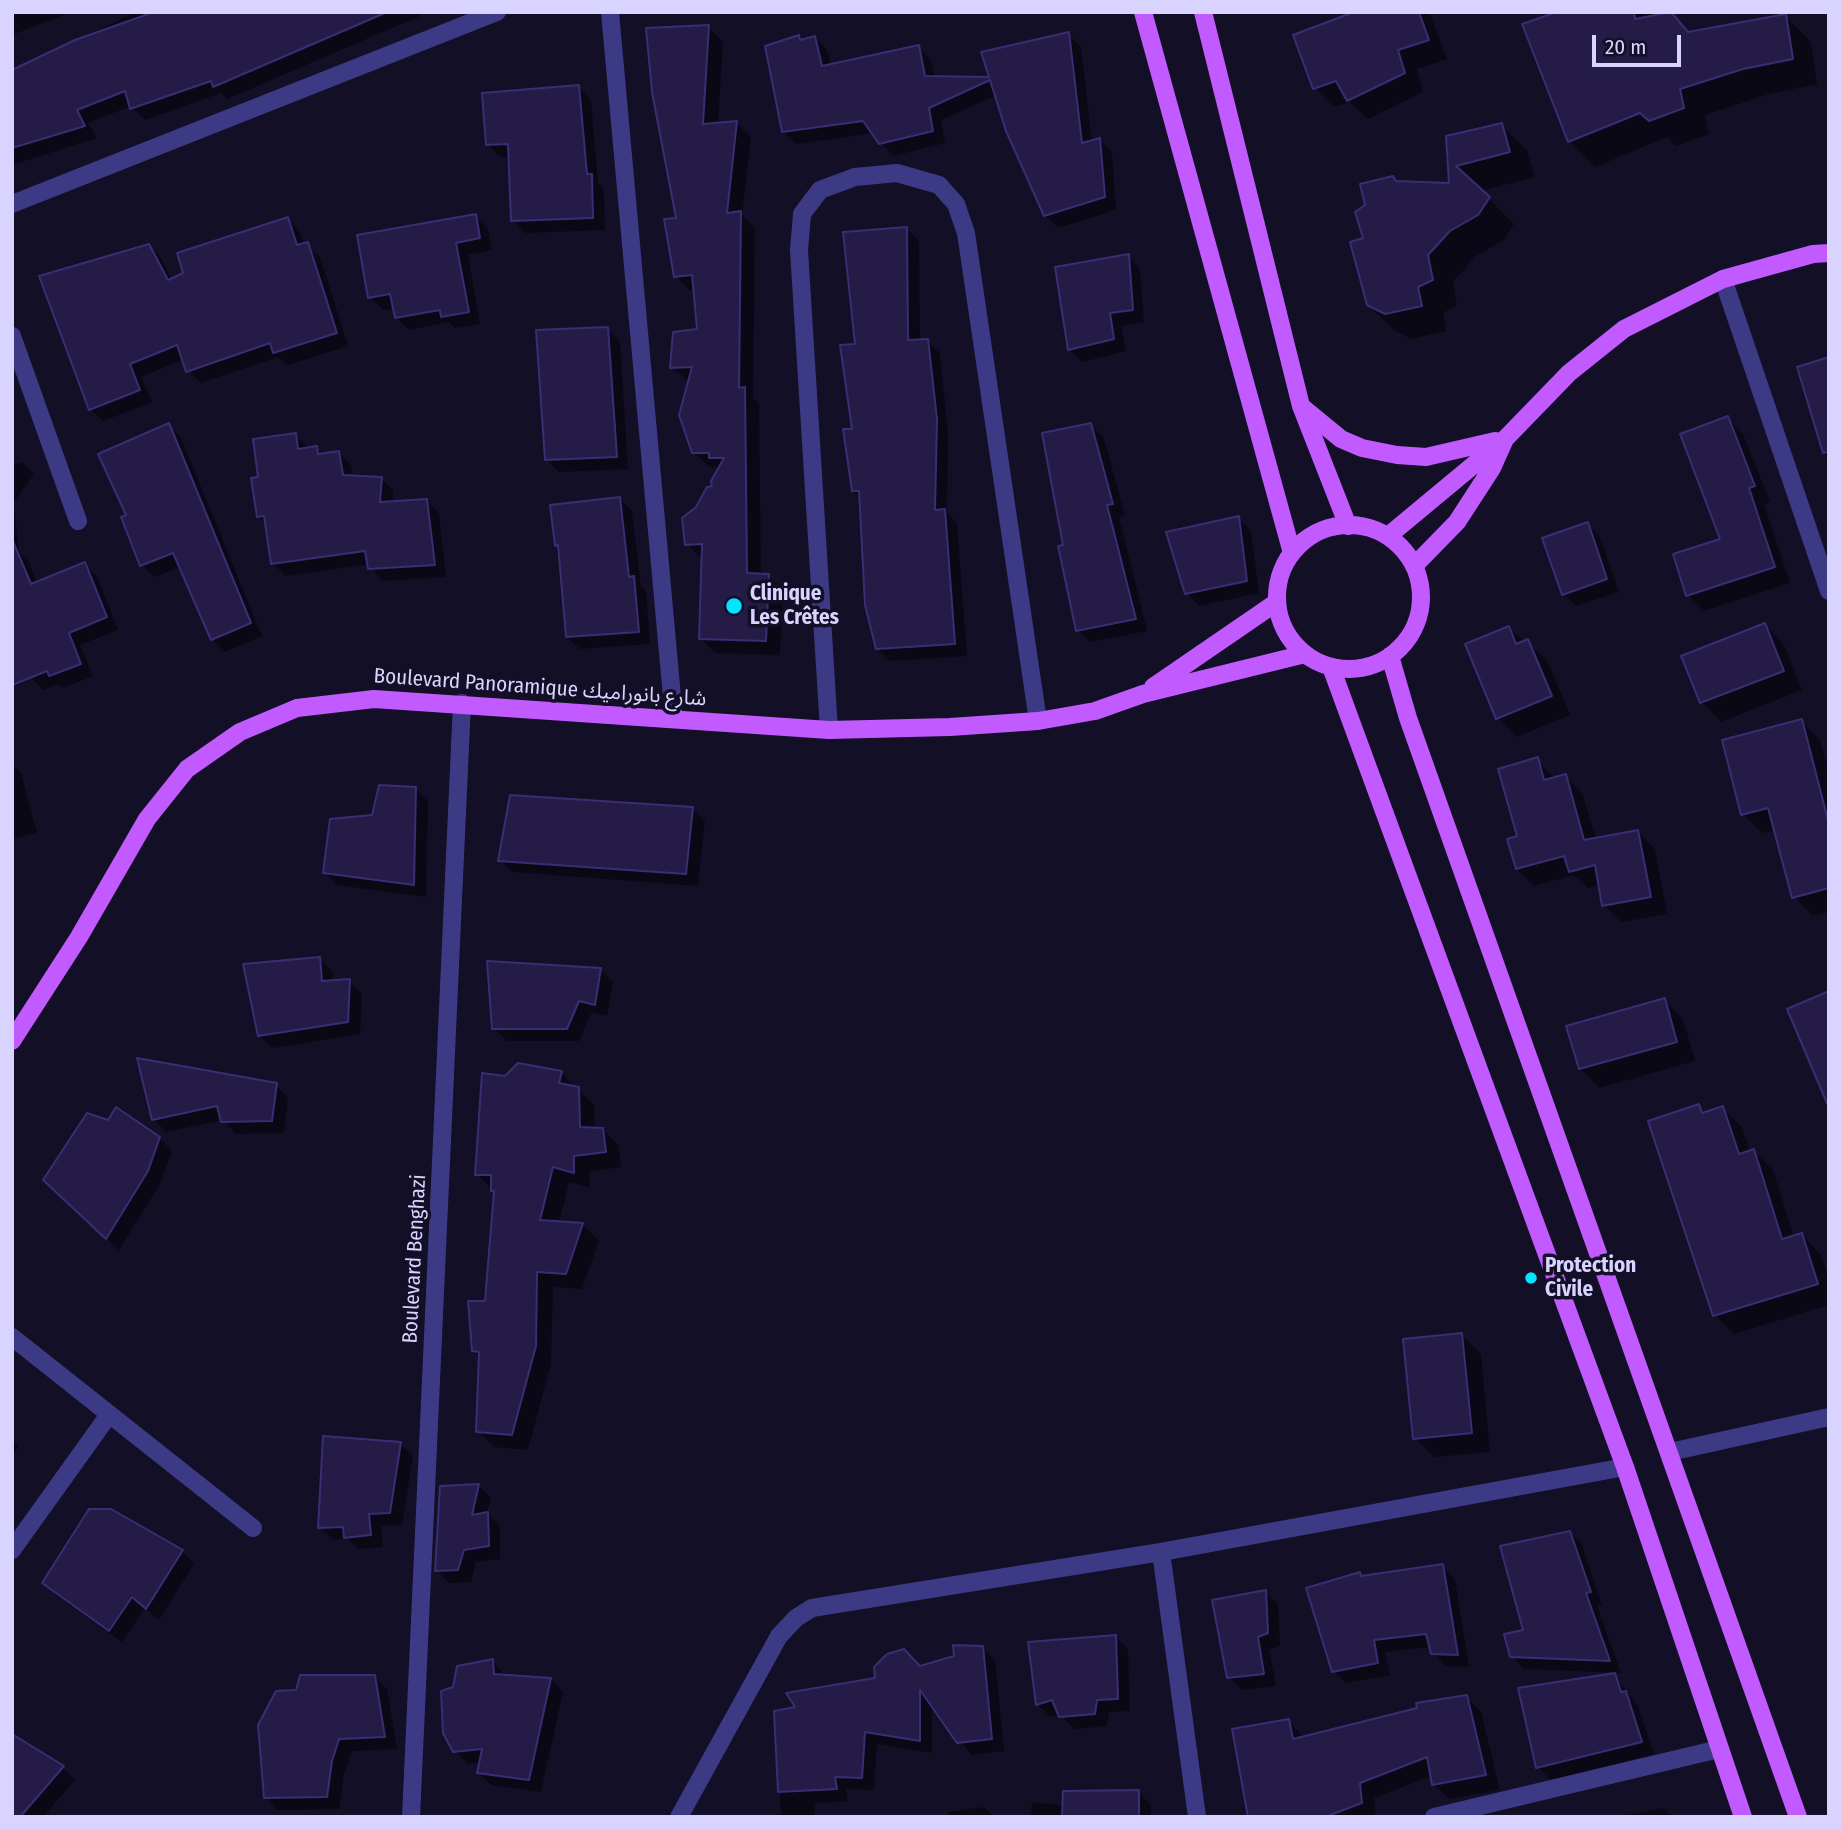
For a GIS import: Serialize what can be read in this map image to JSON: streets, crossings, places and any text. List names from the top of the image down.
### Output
{
  "streets": {
    "main road": ["Boulevard Panoramique شارع بانوراميك"],
    "street": ["Boulevard Benghazi"]
  },
  "crossings": [
    ["Boulevard Panoramique شارع بانوراميك", "Boulevard Benghazi"]
  ],
  "places": ["Clinique Les Crêtes", "Protection Civile"],
  "scale_bar": "20 m"
}
